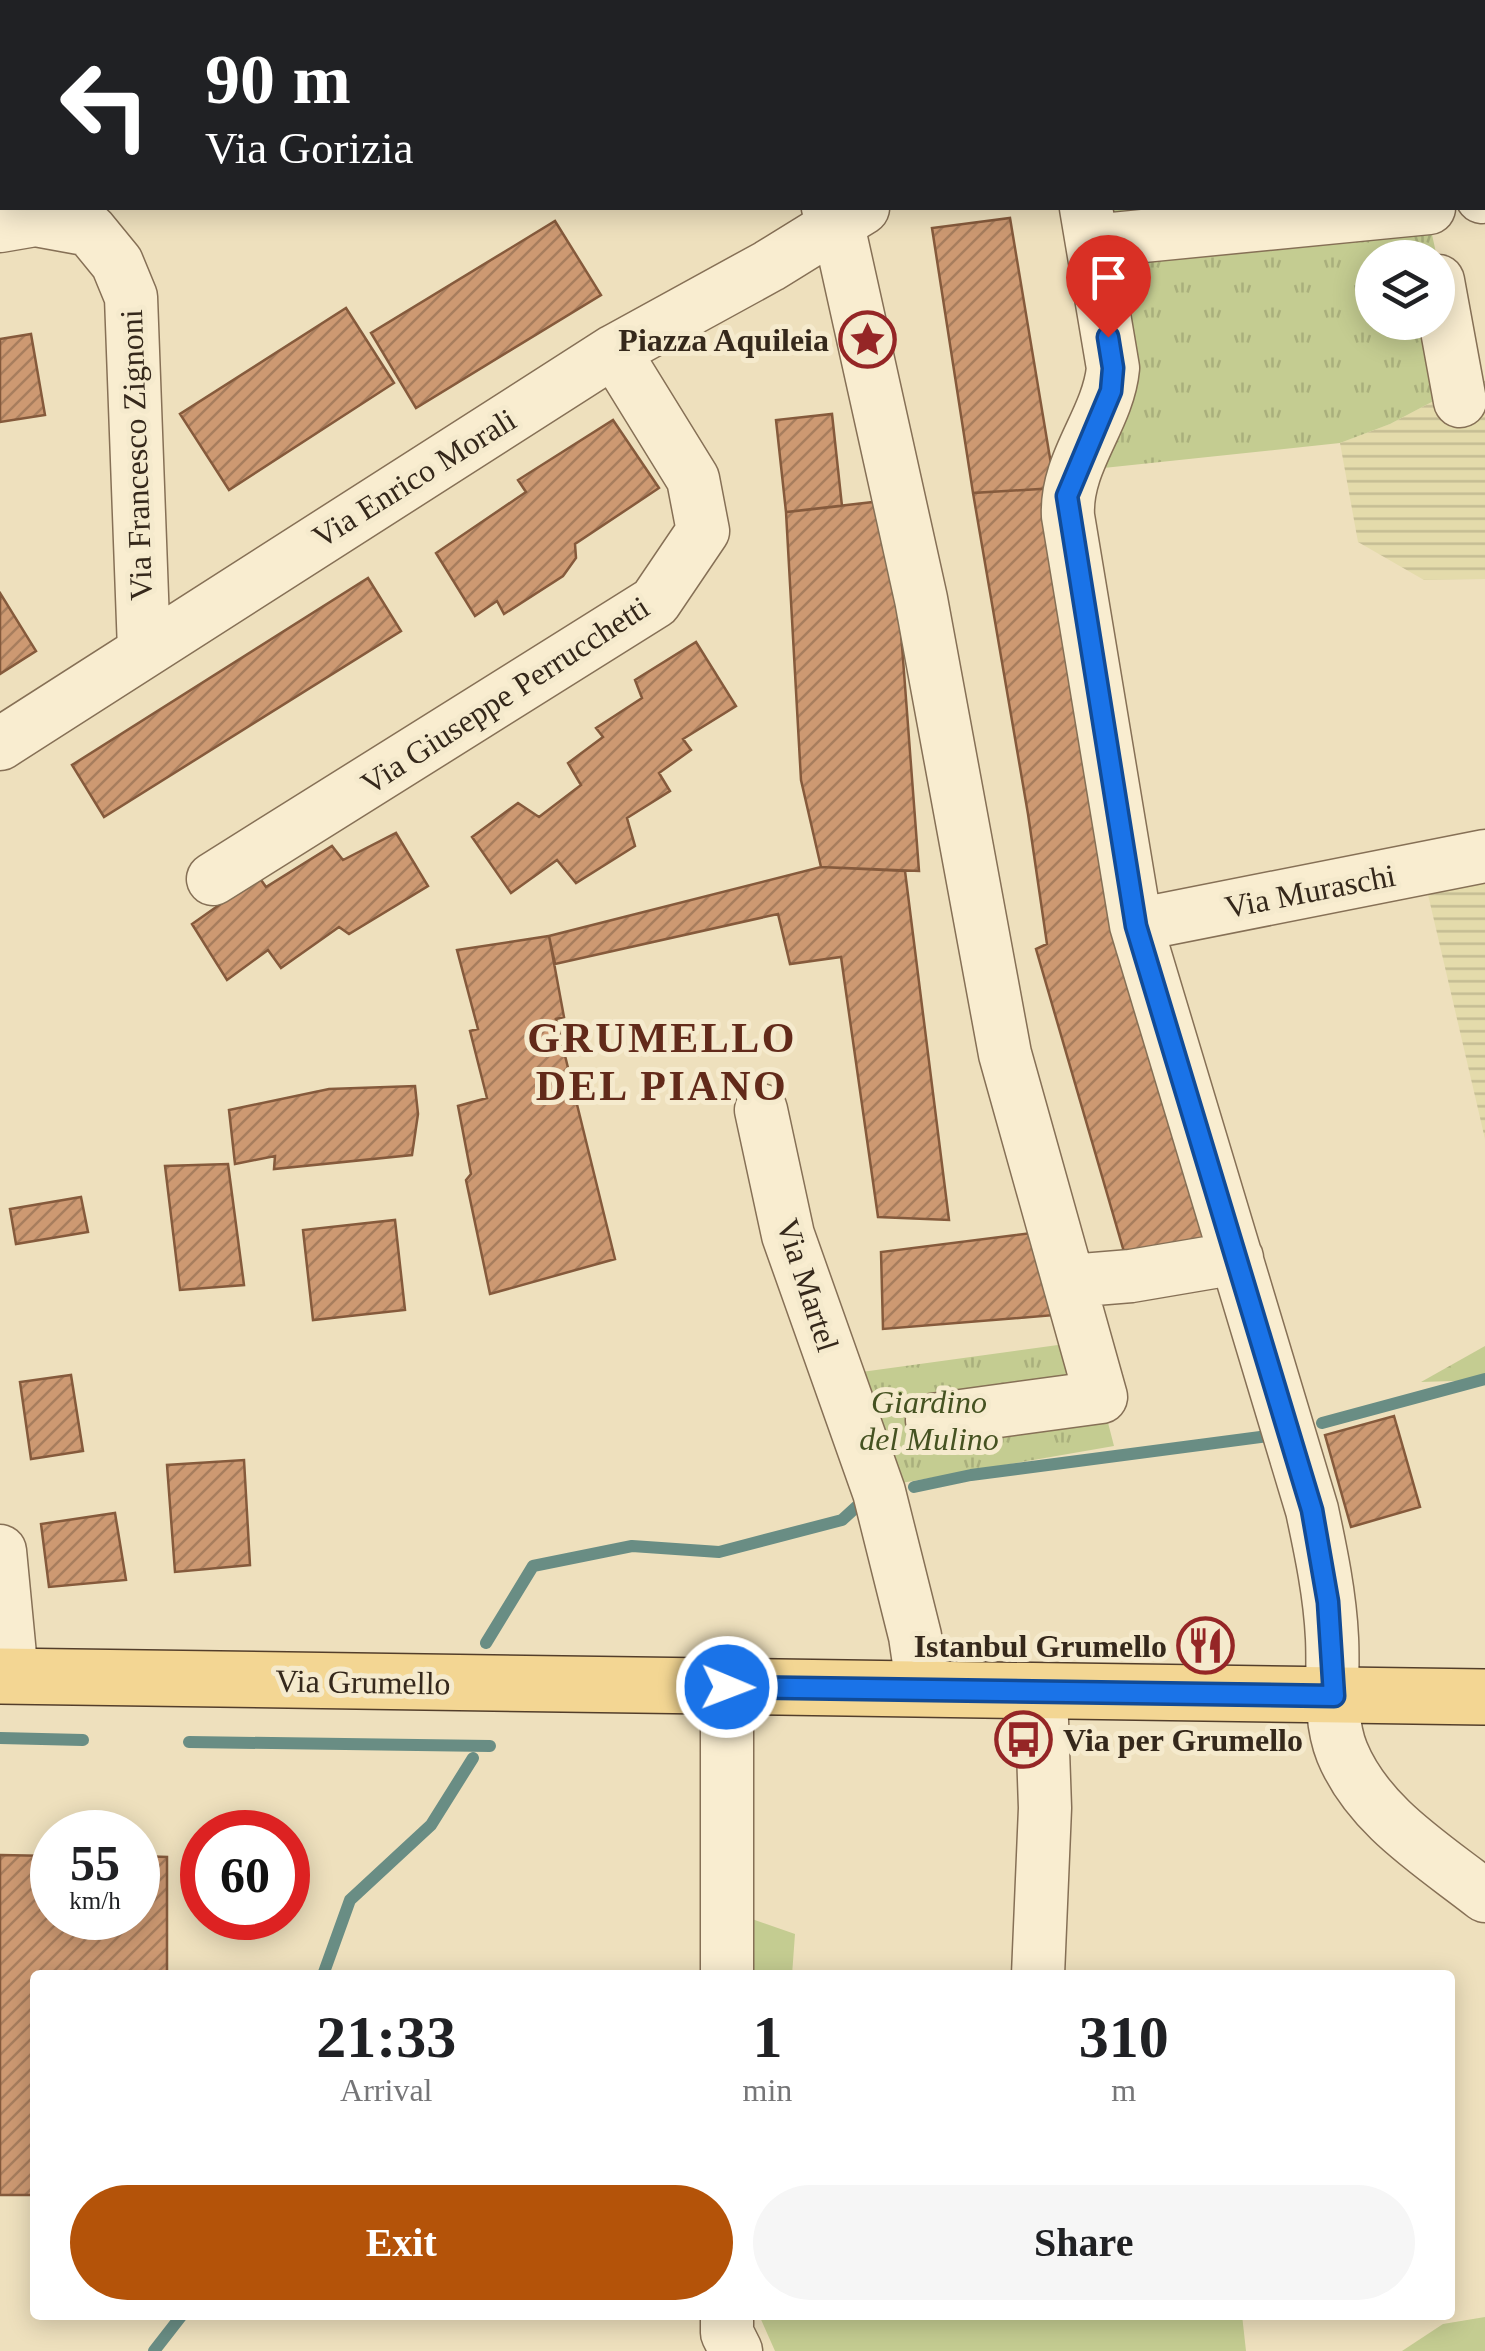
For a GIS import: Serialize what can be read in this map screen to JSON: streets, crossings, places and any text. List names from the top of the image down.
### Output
{
  "streets": {
    "main road": ["Via Grumello"],
    "street": [
      "Via Francesco Zignoni",
      "Via Enrico Morali",
      "Via Giuseppe Perrucchetti",
      "Via Muraschi",
      "Via Martel"
    ]
  },
  "crossings": [
    ["Via Francesco Zignoni", "Via Enrico Morali"],
    ["Via Enrico Morali", "Via Giuseppe Perrucchetti"],
    ["Via Martel", "Via Grumello"]
  ],
  "districts": ["GRUMELLO DEL PIANO"],
  "parks": ["Giardino del Mulino"],
  "places": {
    "place": ["Piazza Aquileia"],
    "restaurant": ["Istanbul Grumello"],
    "bus stop": ["Via per Grumello"]
  },
  "page": {
    "turn": ["90 m", "Via Gorizia"],
    "speed": "55 km/h",
    "limit": "60",
    "eta": [
      "21:33",
      "Arrival",
      "1",
      "min",
      "310",
      "m"
    ],
    "buttons": ["Exit", "Share"]
  }
}
